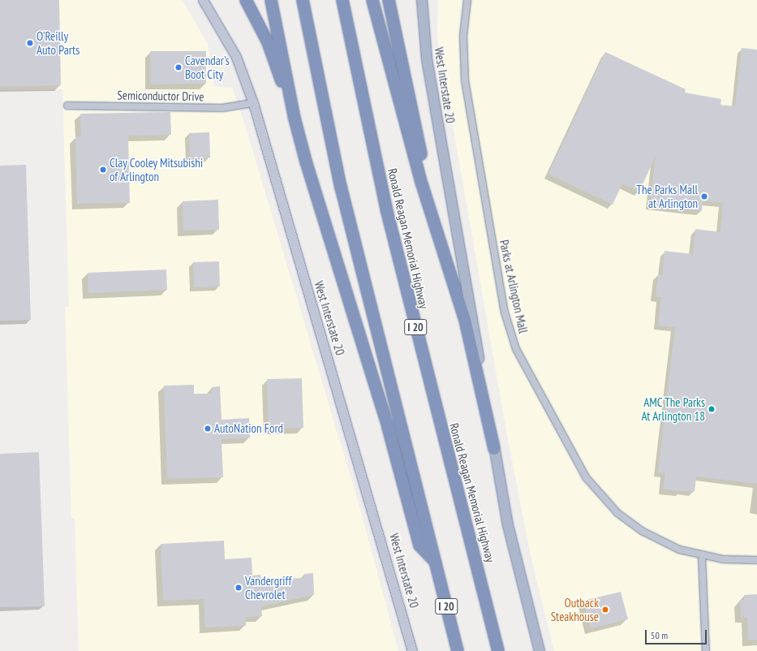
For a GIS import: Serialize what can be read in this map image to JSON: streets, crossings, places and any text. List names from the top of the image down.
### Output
{
  "streets": {
    "highway": ["Ronald Reagan Memorial Highway", "I 20"],
    "main road": ["West Interstate 20"],
    "street": ["Semiconductor Drive", "Parks at Arlington Mall"]
  },
  "crossings": [
    ["West Interstate 20", "Semiconductor Drive"]
  ],
  "places": [
    "O'Reilly Auto Parts",
    "Cavendar's Boot City",
    "Clay Cooley Mitsubishi of Arlington",
    "The Parks Mall at Arlington",
    "AMC The Parks At Arlington 18",
    "AutoNation Ford",
    "Vandergriff Chevrolet",
    "Outback Steakhouse"
  ],
  "scale_bar": "50 m"
}
